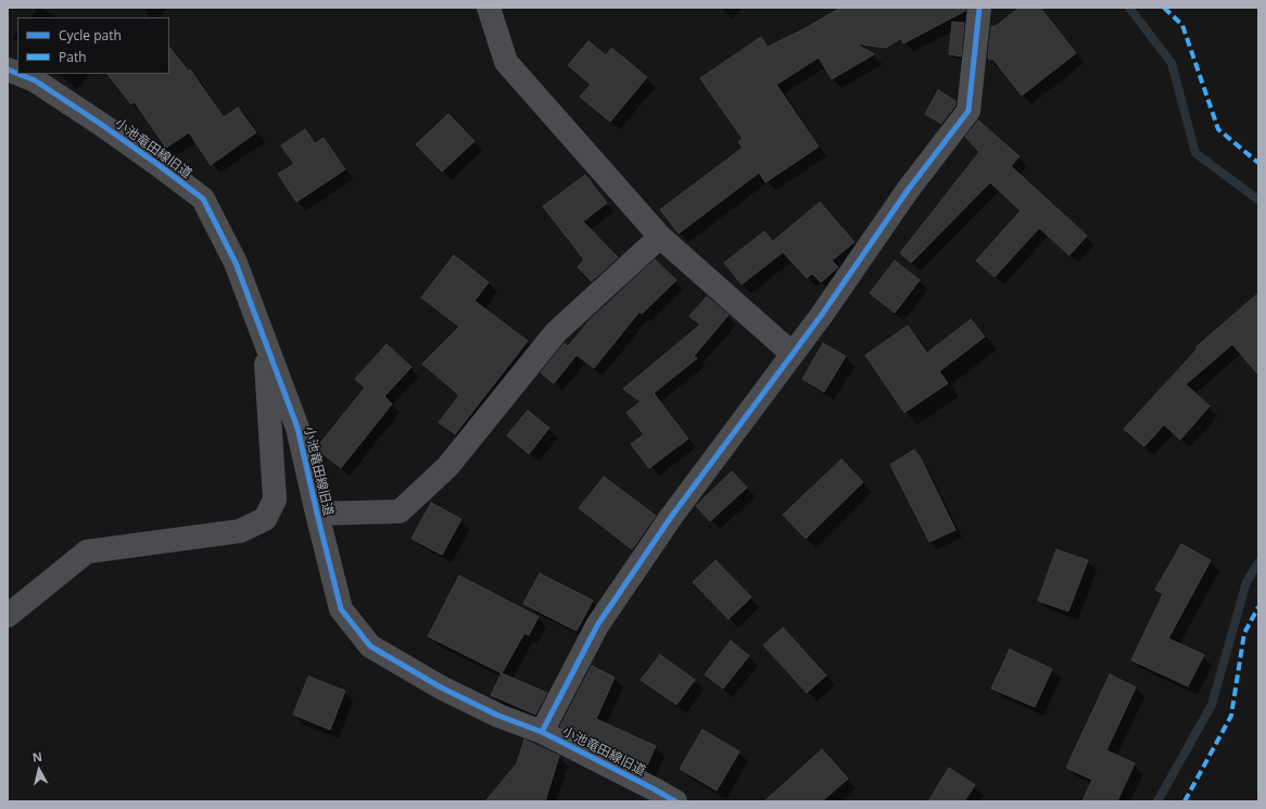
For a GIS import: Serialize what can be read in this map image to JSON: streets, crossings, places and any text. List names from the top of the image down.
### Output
{
  "streets": {
    "street": ["小池竜田線旧道"]
  },
  "legend": ["Cycle path", "Path"],
  "north": "top"
}
